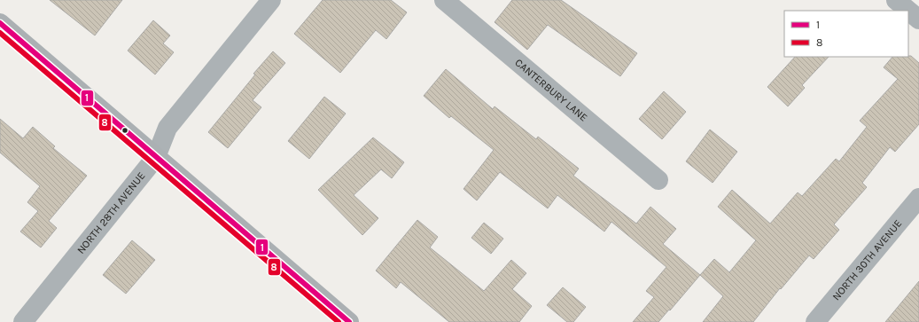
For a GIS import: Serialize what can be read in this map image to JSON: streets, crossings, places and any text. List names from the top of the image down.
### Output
{
  "streets": {
    "street": ["CANTERBURY LANE", "NORTH 28TH AVENUE", "NORTH 30TH AVENUE"]
  },
  "lines": ["transit line 1", "transit line 8"],
  "legend": ["1", "8"]
}
